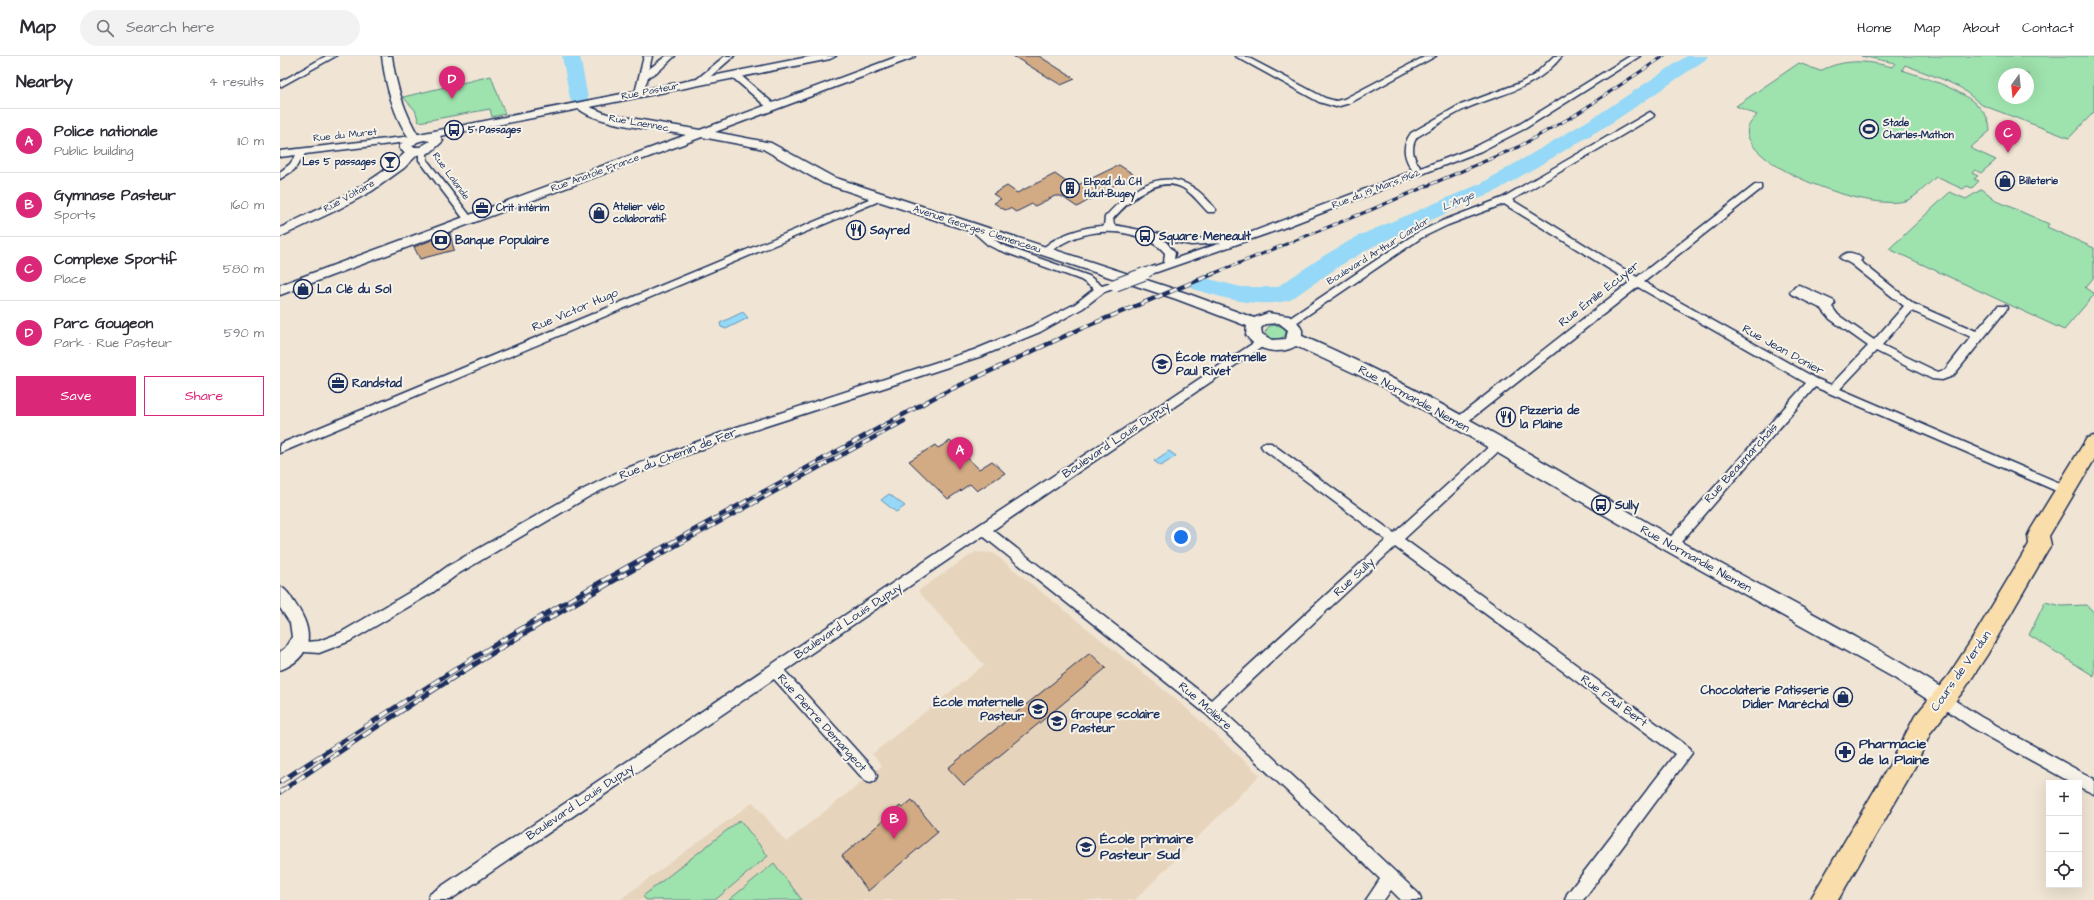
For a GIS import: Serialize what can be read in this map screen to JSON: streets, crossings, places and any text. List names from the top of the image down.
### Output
{
  "streets": {
    "main road": [
      "Rue Pasteur",
      "Rue Laennec",
      "Rue Anatole France",
      "Rue Voltaire",
      "Avenue Georges Clemenceau",
      "Rue Normandie Niemen",
      "Cours de Verdun"
    ],
    "street": [
      "Rue du Muret",
      "Rue Lalande",
      "Rue du 19 Mars 1962",
      "Boulevard Arthur Candor",
      "Rue Émile Écuyer",
      "Rue Victor Hugo",
      "Rue Jean Donier",
      "Boulevard Louis Dupuy",
      "Rue du Chemin de Fer",
      "Rue Beaumarchais",
      "Rue Sully",
      "Rue Paul Bert",
      "Rue Molière",
      "Rue Pierre Demangeot"
    ]
  },
  "crossings": [
    ["Rue Pasteur", "Rue Laennec"],
    ["Rue Pasteur", "Rue du Muret"],
    ["Rue Pasteur", "Rue Lalande"],
    ["Rue Pasteur", "Rue Voltaire"],
    ["Rue Laennec", "Rue Anatole France"],
    ["Rue Laennec", "Avenue Georges Clemenceau"],
    ["Rue du Muret", "Rue Lalande"],
    ["Rue du Muret", "Rue Voltaire"],
    ["Rue Anatole France", "Rue Lalande"],
    ["Rue Anatole France", "Avenue Georges Clemenceau"],
    ["Rue Lalande", "Rue Voltaire"],
    ["Rue du 19 Mars 1962", "Rue du Chemin de Fer"],
    ["Avenue Georges Clemenceau", "Boulevard Arthur Candor"],
    ["Avenue Georges Clemenceau", "Rue Victor Hugo"],
    ["Avenue Georges Clemenceau", "Rue Normandie Niemen"],
    ["Avenue Georges Clemenceau", "Boulevard Louis Dupuy"],
    ["Boulevard Arthur Candor", "Rue Jean Donier"],
    ["Boulevard Arthur Candor", "Rue Normandie Niemen"],
    ["Boulevard Arthur Candor", "Boulevard Louis Dupuy"],
    ["Rue Émile Écuyer", "Rue Jean Donier"],
    ["Rue Émile Écuyer", "Rue Normandie Niemen"],
    ["Rue Jean Donier", "Rue Beaumarchais"],
    ["Rue Jean Donier", "Cours de Verdun"],
    ["Rue Normandie Niemen", "Boulevard Louis Dupuy"],
    ["Rue Normandie Niemen", "Rue Beaumarchais"],
    ["Rue Normandie Niemen", "Rue Sully"],
    ["Rue Normandie Niemen", "Cours de Verdun"],
    ["Boulevard Louis Dupuy", "Rue Molière"],
    ["Boulevard Louis Dupuy", "Rue Pierre Demangeot"],
    ["Rue Sully", "Rue Paul Bert"],
    ["Rue Sully", "Rue Molière"]
  ],
  "water": ["L'Ange"],
  "places": {
    "sports": ["Stade Charles-Mathon"],
    "bus stop": ["5 Passages", "Square Meneault", "Sully"],
    "bar": ["Les 5 passages"],
    "shop": [
      "Billeterie",
      "Atelier vélo collaboratif",
      "La Clé du Sol",
      "Chocolaterie Patisserie Didier Maréchal"
    ],
    "building": ["Ehpad du CH Haut-Bugey"],
    "office": ["Crit intérim", "Randstad"],
    "restaurant": ["Sayred", "Pizzeria de la Plaine"],
    "bank": ["Banque Populaire"],
    "school or university": [
      "École maternelle Paul Rivet",
      "École maternelle Pasteur",
      "Groupe scolaire Pasteur",
      "École primaire Pasteur Sud"
    ],
    "pharmacy": ["Pharmacie de la Plaine"]
  },
  "north": "bottom",
  "page": {
    "header": "Map",
    "search": "Search here",
    "nav": [
      "Home",
      "Map",
      "About",
      "Contact"
    ],
    "heading": ["Nearby", "4 results"],
    "pins": [
      "D",
      "C",
      "A",
      "B"
    ],
    "list": [
      {
        "mark": "A",
        "name": "Police nationale",
        "note": "Public building",
        "value": "110 m"
      },
      {
        "mark": "B",
        "name": "Gymnase Pasteur",
        "note": "Sports",
        "value": "160 m"
      },
      {
        "mark": "C",
        "name": "Complexe Sportif",
        "note": "Place",
        "value": "580 m"
      },
      {
        "mark": "D",
        "name": "Parc Gougeon",
        "note": "Park · Rue Pasteur",
        "value": "590 m"
      }
    ],
    "buttons": ["Save", "Share"],
    "map_buttons": ["+", "−"]
  }
}
